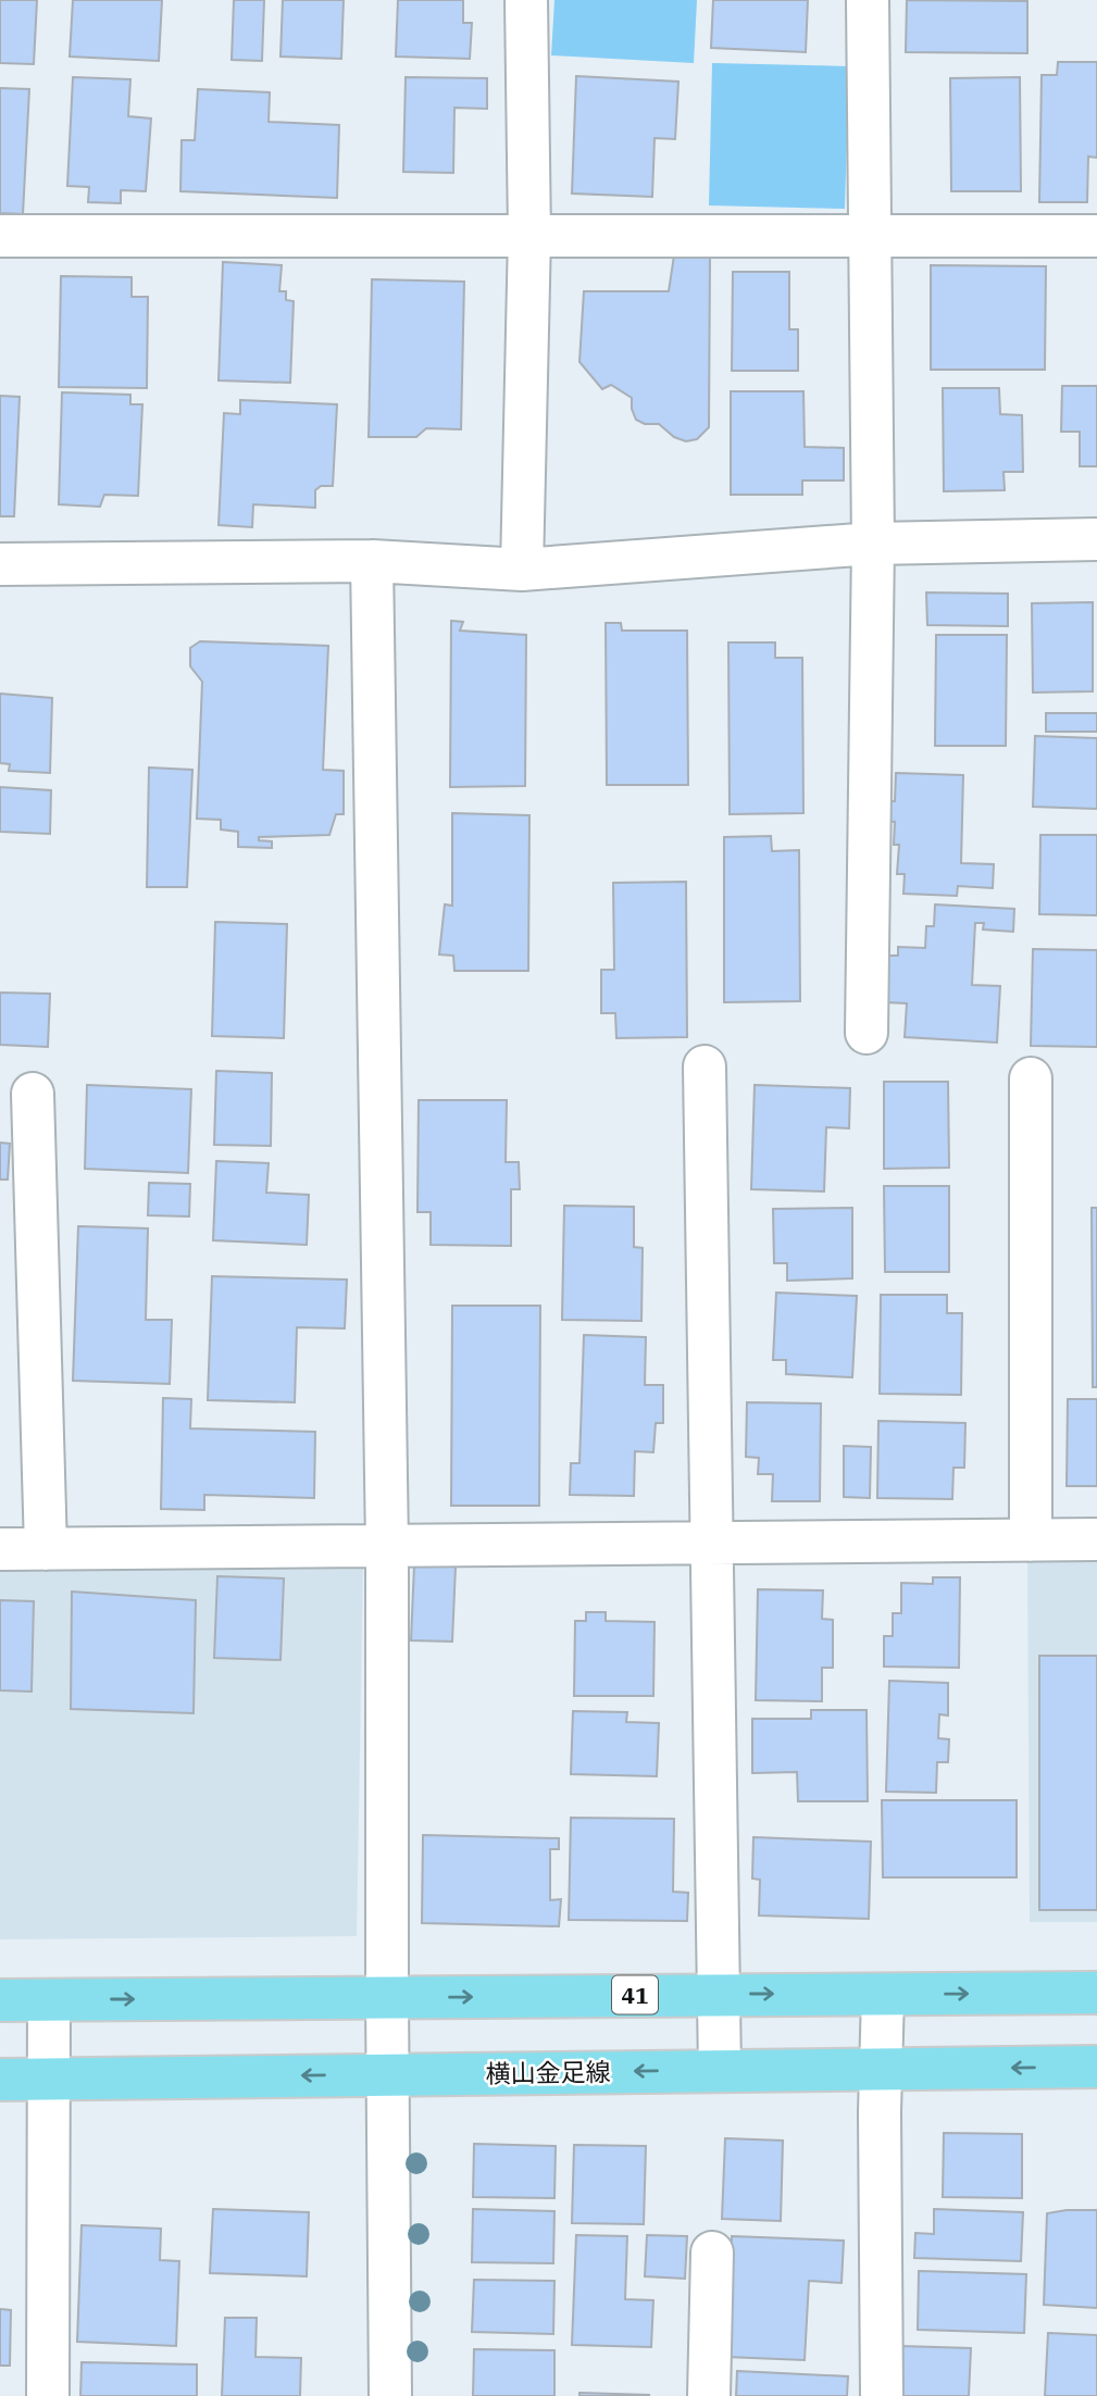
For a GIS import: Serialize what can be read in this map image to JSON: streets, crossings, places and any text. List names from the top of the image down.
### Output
{
  "streets": {
    "main road": ["41", "横山金足線"]
  }
}
